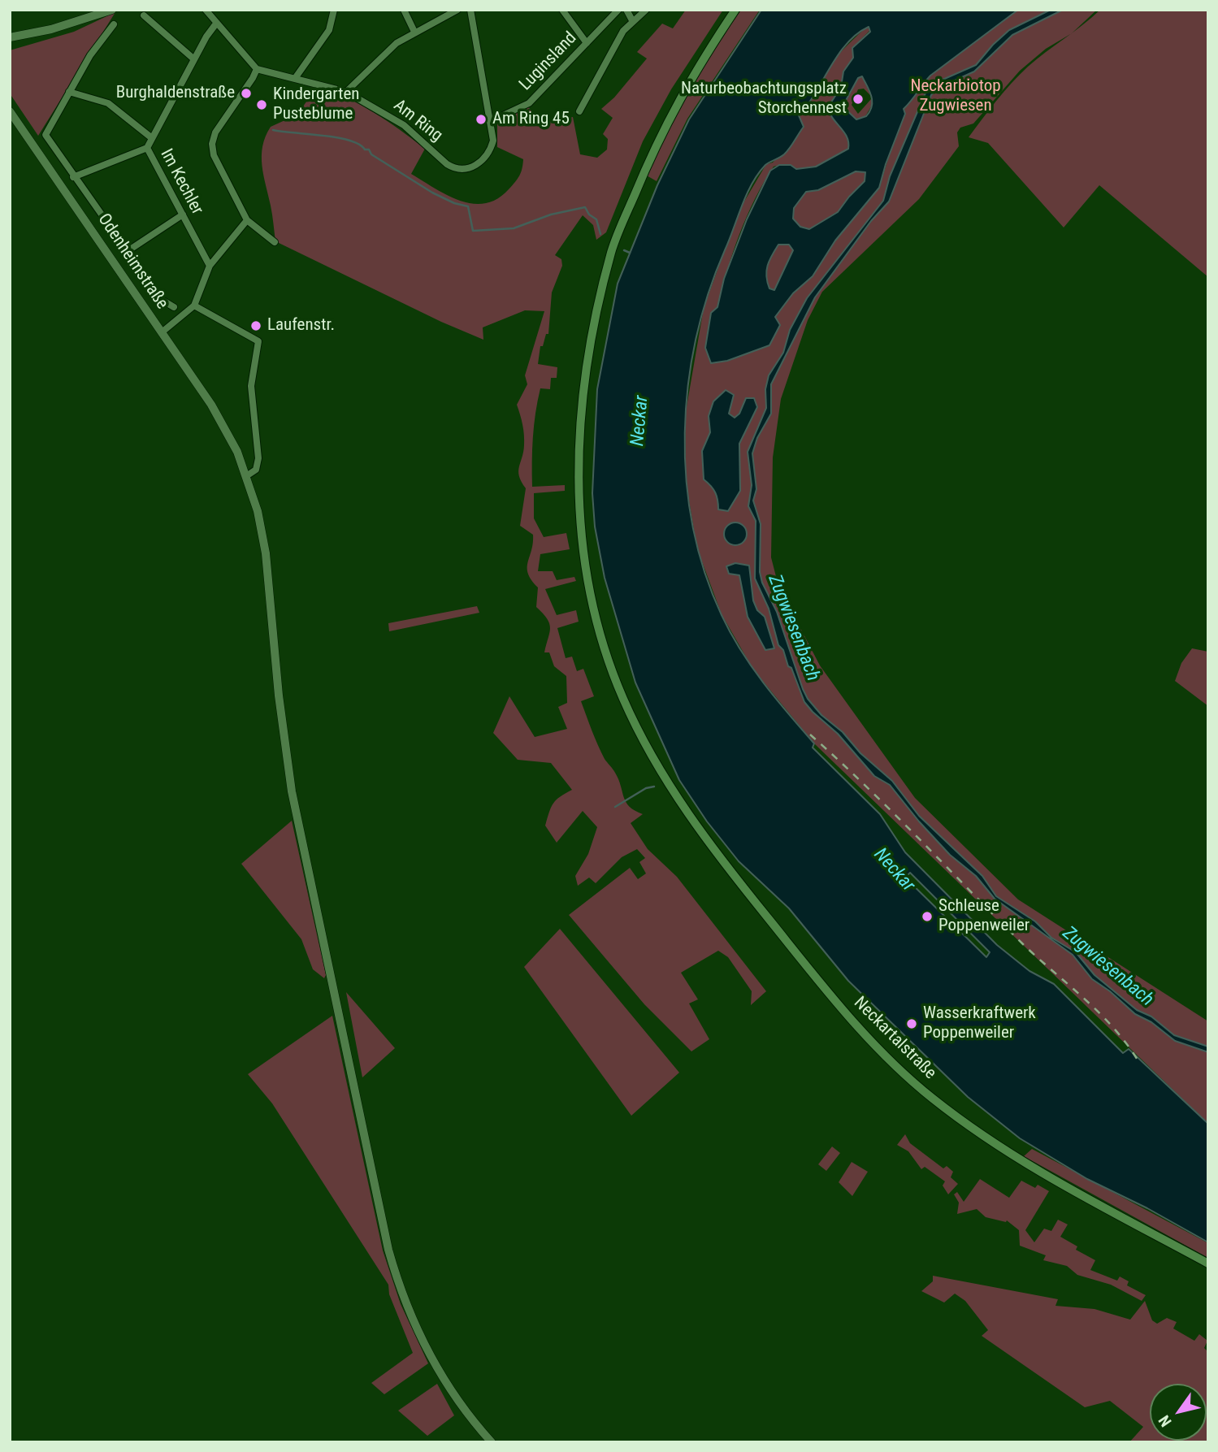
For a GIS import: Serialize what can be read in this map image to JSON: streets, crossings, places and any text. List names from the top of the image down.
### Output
{
  "streets": {
    "main road": ["Neckartalstraße"],
    "street": [
      "Luginsland",
      "Am Ring",
      "Im Kechler",
      "Odenheimstraße"
    ]
  },
  "crossings": [
    ["Luginsland", "Am Ring"]
  ],
  "water": ["Neckar", "Zugwiesenbach"],
  "parks": ["Neckarbiotop Zugwiesen"],
  "places": [
    "Burghaldenstraße",
    "Naturbeobachtungsplatz Storchennest",
    "Kindergarten Pusteblume",
    "Am Ring 45",
    "Laufenstr.",
    "Schleuse Poppenweiler",
    "Wasserkraftwerk Poppenweiler"
  ],
  "north": "bottom left"
}
